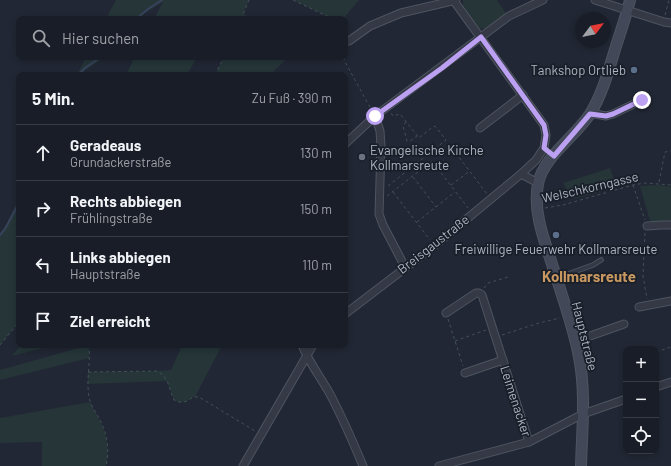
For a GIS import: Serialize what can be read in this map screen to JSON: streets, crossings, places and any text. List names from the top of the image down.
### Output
{
  "streets": {
    "main road": ["Hauptstraße"],
    "street": ["Breisgaustraße", "Leimenacker"],
    "path": ["Welschkorngasse"]
  },
  "crossings": [
    ["Welschkorngasse", "Hauptstraße"]
  ],
  "districts": ["Kollmarsreute"],
  "places": ["Tankshop Ortlieb", "Evangelische Kirche Kollmarsreute", "Freiwillige Feuerwehr Kollmarsreute"],
  "north": "top right",
  "page": {
    "search": "Hier suchen",
    "heading": ["5 Min.", "Zu Fuß · 390 m"],
    "list": [
      ["Geradeaus", "Grundackerstraße", "130 m"],
      ["Rechts abbiegen", "Frühlingstraße", "150 m"],
      ["Links abbiegen", "Hauptstraße", "110 m"],
      "Ziel erreicht"
    ],
    "map_buttons": ["+", "−"]
  }
}
